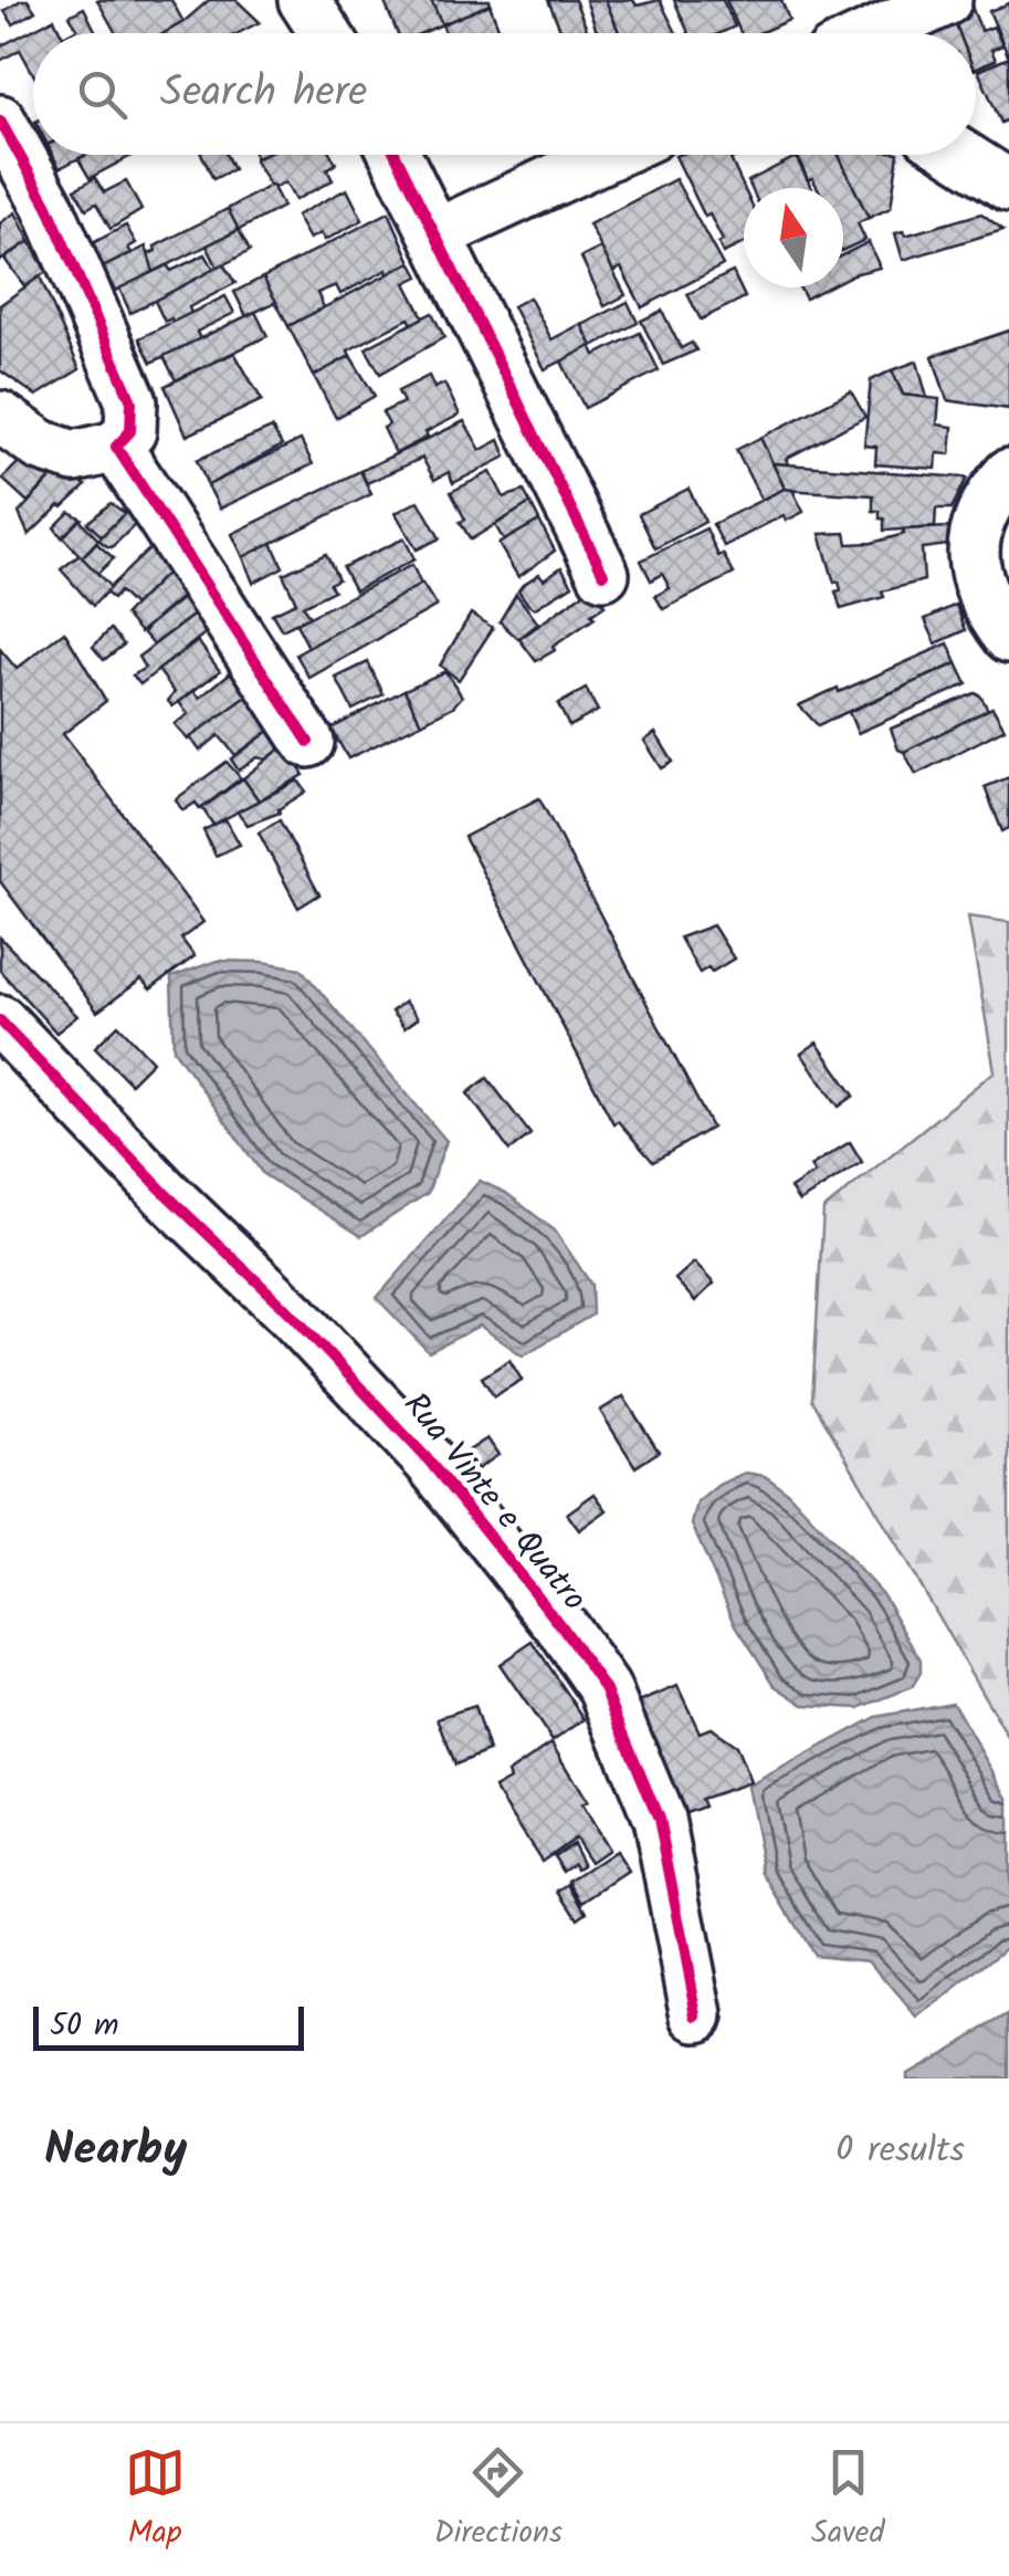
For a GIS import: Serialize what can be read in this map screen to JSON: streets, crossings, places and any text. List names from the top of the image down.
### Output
{
  "streets": {
    "street": ["Rua Vinte e Quatro"]
  },
  "scale_bar": "50 m",
  "north": "top",
  "page": {
    "search": "Search here",
    "scale": "50 m",
    "heading": ["Nearby", "0 results"],
    "nav": ["Map", "Directions", "Saved"]
  }
}
